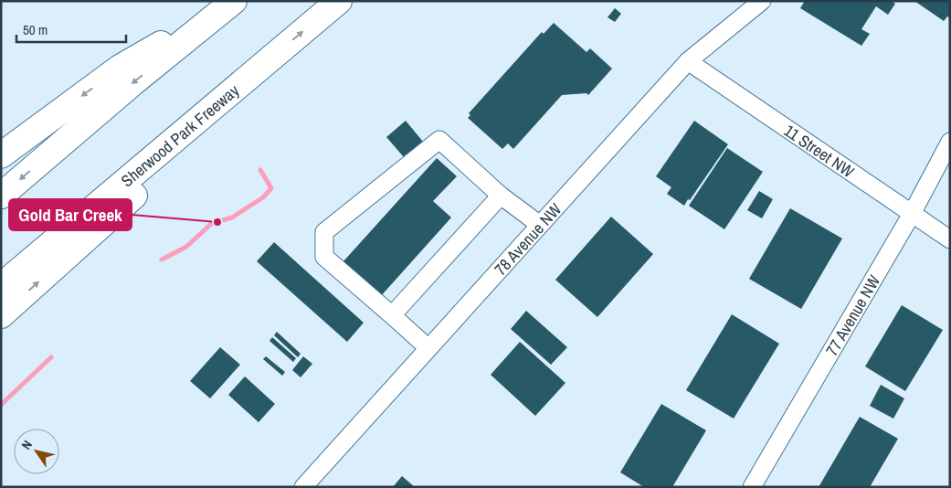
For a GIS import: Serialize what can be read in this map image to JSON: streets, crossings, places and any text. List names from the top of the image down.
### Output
{
  "streets": {
    "highway": ["Sherwood Park Freeway"],
    "street": ["11 Street NW", "78 Avenue NW", "77 Avenue NW"]
  },
  "crossings": [
    ["11 Street NW", "78 Avenue NW"],
    ["11 Street NW", "77 Avenue NW"]
  ],
  "places": ["Gold Bar Creek"],
  "scale_bar": "50 m",
  "north": "top left"
}
